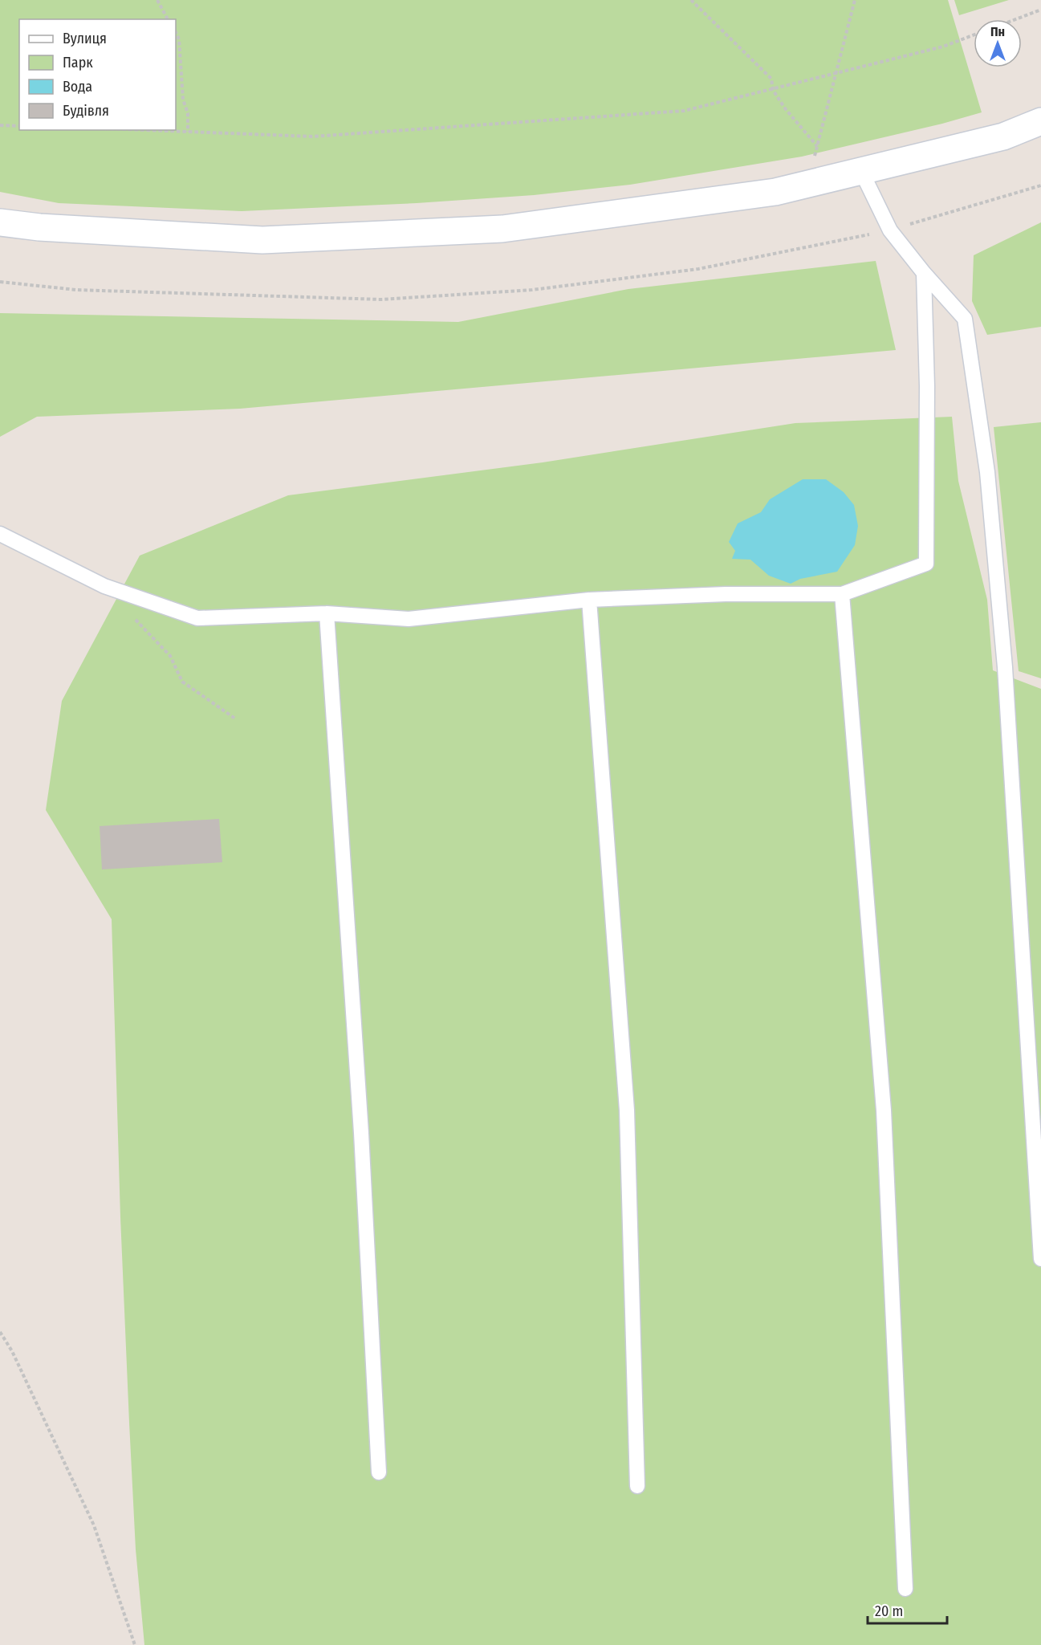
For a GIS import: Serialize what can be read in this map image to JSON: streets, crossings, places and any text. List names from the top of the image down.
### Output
{
  "legend": [
    "Вулиця",
    "Парк",
    "Вода",
    "Будівля"
  ],
  "scale_bar": "20 m",
  "north": "top"
}
